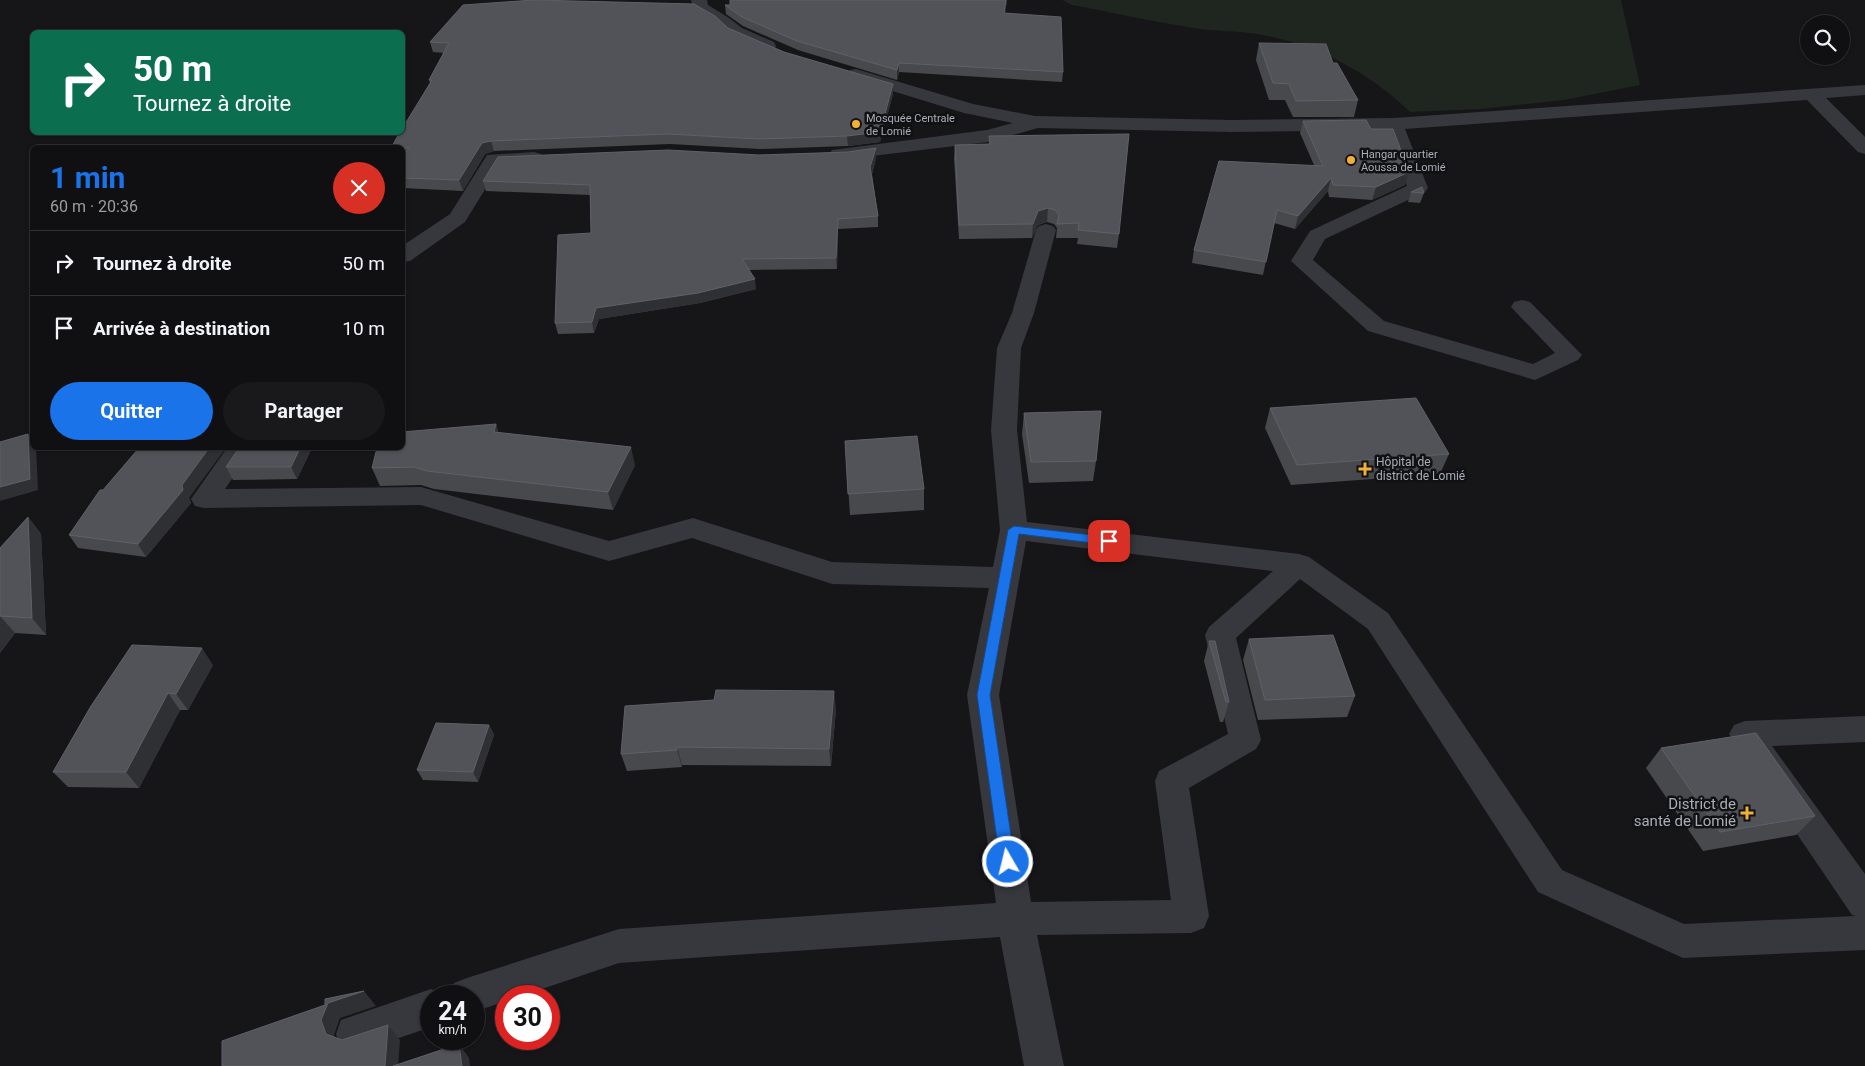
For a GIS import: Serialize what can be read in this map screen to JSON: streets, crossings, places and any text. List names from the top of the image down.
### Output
{
  "places": {
    "other": ["Mosquée Centrale de Lomié", "Hangar quartier Aoussa de Lomié"],
    "health": ["Hôpital de district de Lomié", "District de santé de Lomié"]
  },
  "page": {
    "turn": ["50 m", "Tournez à droite"],
    "heading": ["1 min", "60 m · 20:36"],
    "list": [
      {
        "name": "Tournez à droite",
        "value": "50 m"
      },
      {
        "name": "Arrivée à destination",
        "value": "10 m"
      }
    ],
    "buttons": ["Quitter", "Partager"],
    "speed": "24 km/h",
    "limit": "30"
  }
}
